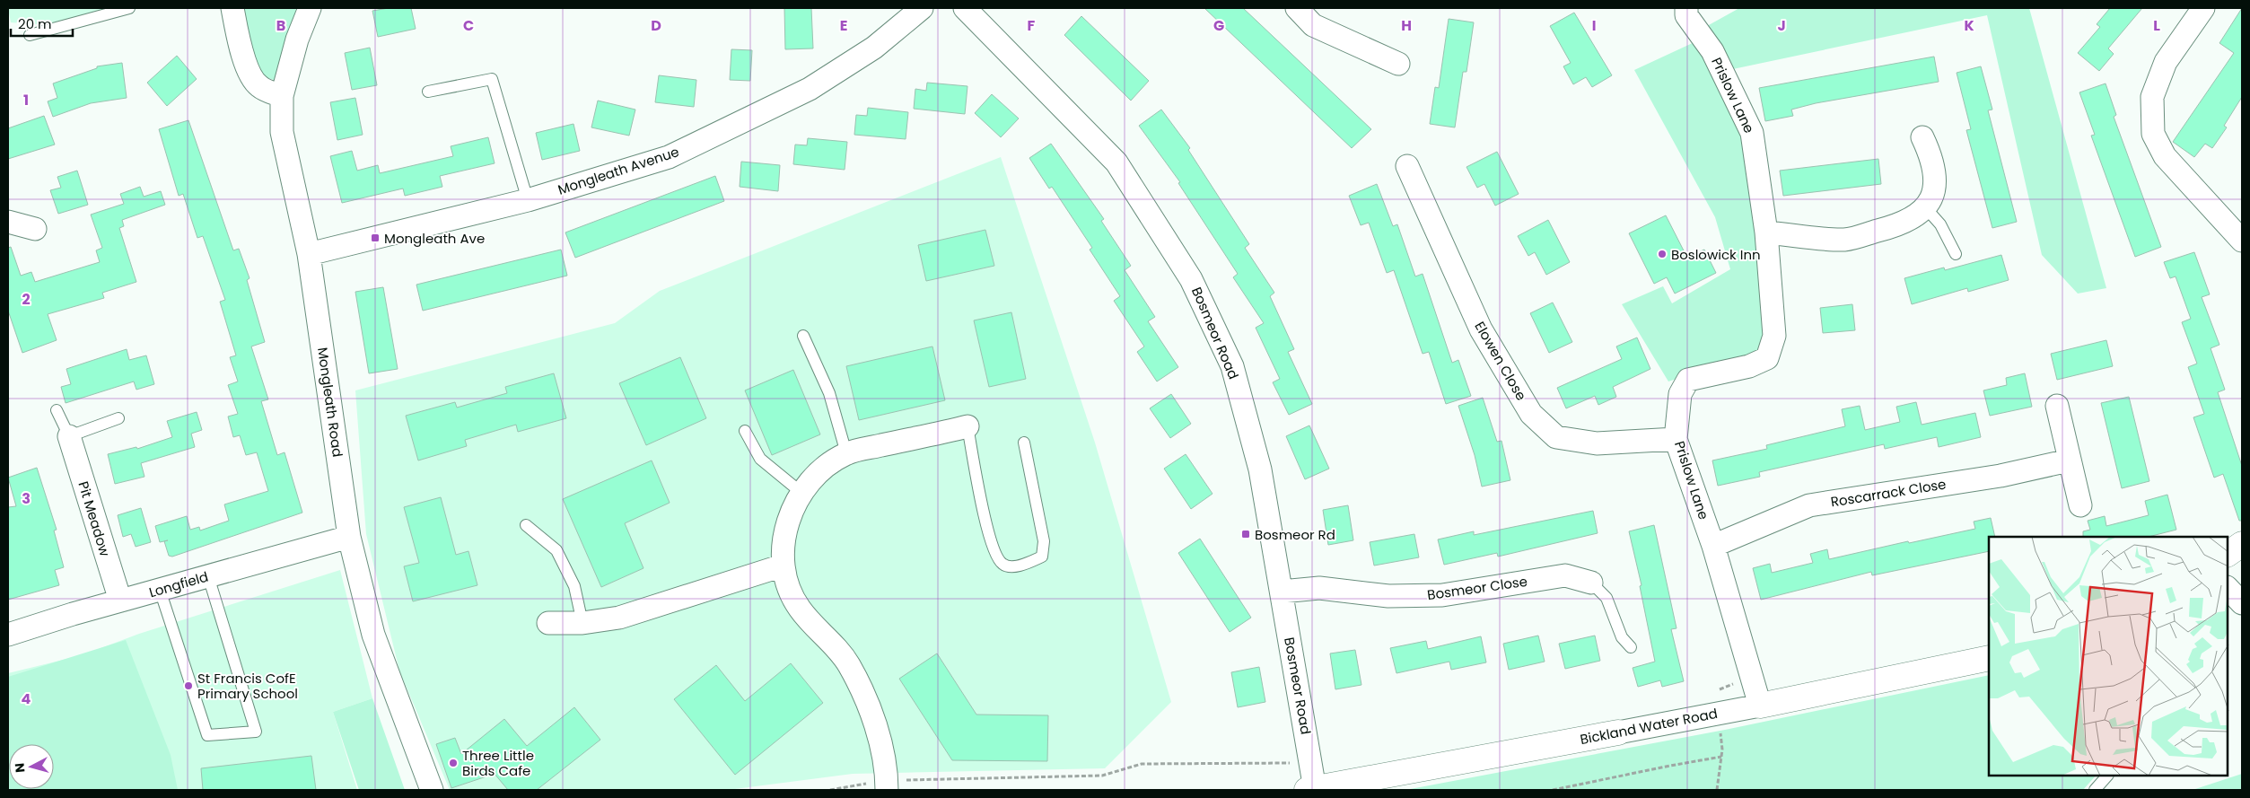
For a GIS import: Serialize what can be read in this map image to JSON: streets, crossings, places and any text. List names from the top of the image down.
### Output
{
  "streets": {
    "street": [
      "Prislow Lane",
      "Mongleath Avenue",
      "Bosmeor Road",
      "Elowen Close",
      "Mongleath Road",
      "Roscarrack Close",
      "Pit Meadow",
      "Longfield",
      "Bosmeor Close",
      "Bickland Water Road"
    ]
  },
  "crossings": [
    ["Prislow Lane", "Elowen Close"],
    ["Prislow Lane", "Roscarrack Close"],
    ["Prislow Lane", "Bickland Water Road"],
    ["Mongleath Avenue", "Mongleath Road"],
    ["Bosmeor Road", "Bosmeor Close"],
    ["Bosmeor Road", "Bickland Water Road"],
    ["Mongleath Road", "Longfield"],
    ["Pit Meadow", "Longfield"]
  ],
  "places": {
    "transit": ["Mongleath Ave", "Bosmeor Rd"],
    "other": ["Boslowick Inn", "St Francis CofE Primary School", "Three Little Birds Cafe"]
  },
  "scale_bar": "20 m",
  "north": "left",
  "grid": {
    "columns": [
      "B",
      "C",
      "D",
      "E",
      "F",
      "G",
      "H",
      "I",
      "J",
      "K",
      "L"
    ],
    "rows": [
      "1",
      "2",
      "3",
      "4"
    ]
  }
}
